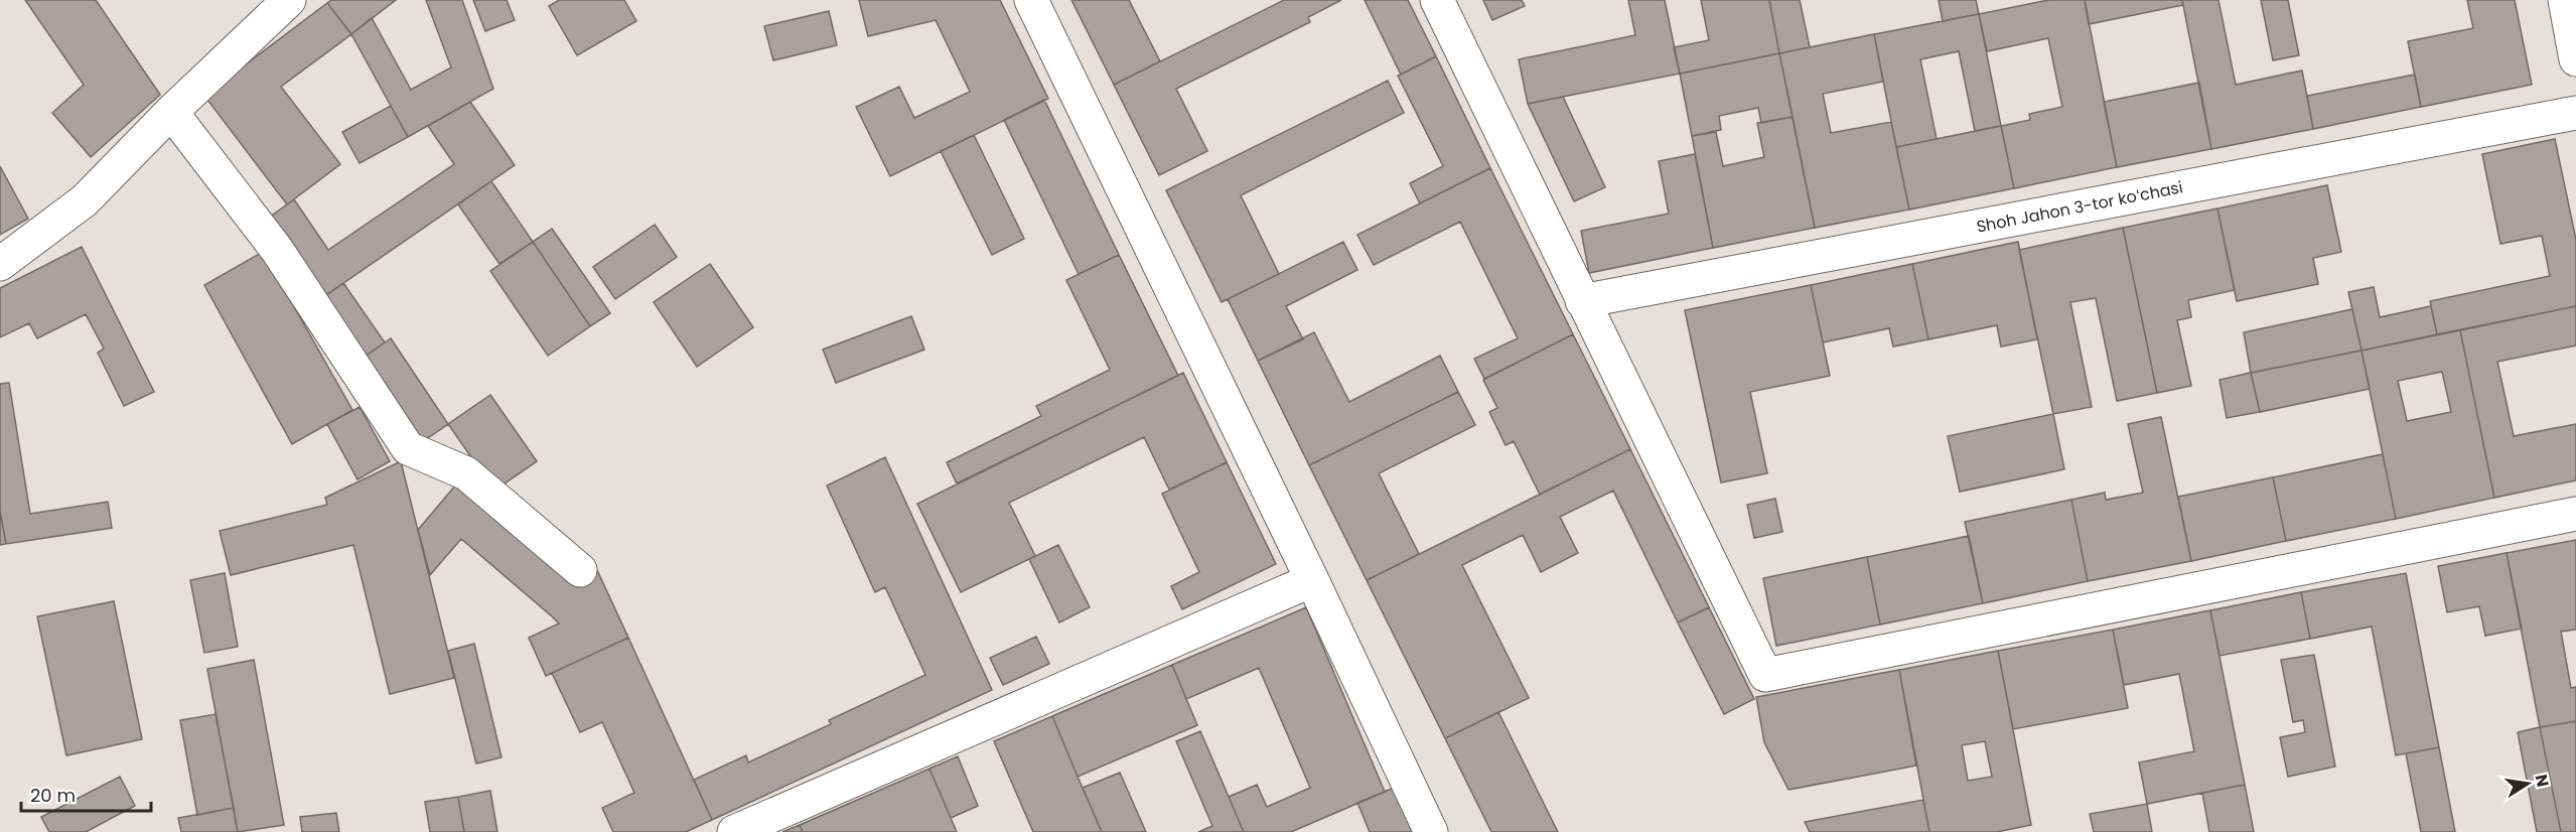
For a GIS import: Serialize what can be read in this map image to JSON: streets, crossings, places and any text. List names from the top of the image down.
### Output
{
  "streets": {
    "street": ["Shoh Jahon 3-tor koʻchasi"]
  },
  "scale_bar": "20 m",
  "north": "right"
}
